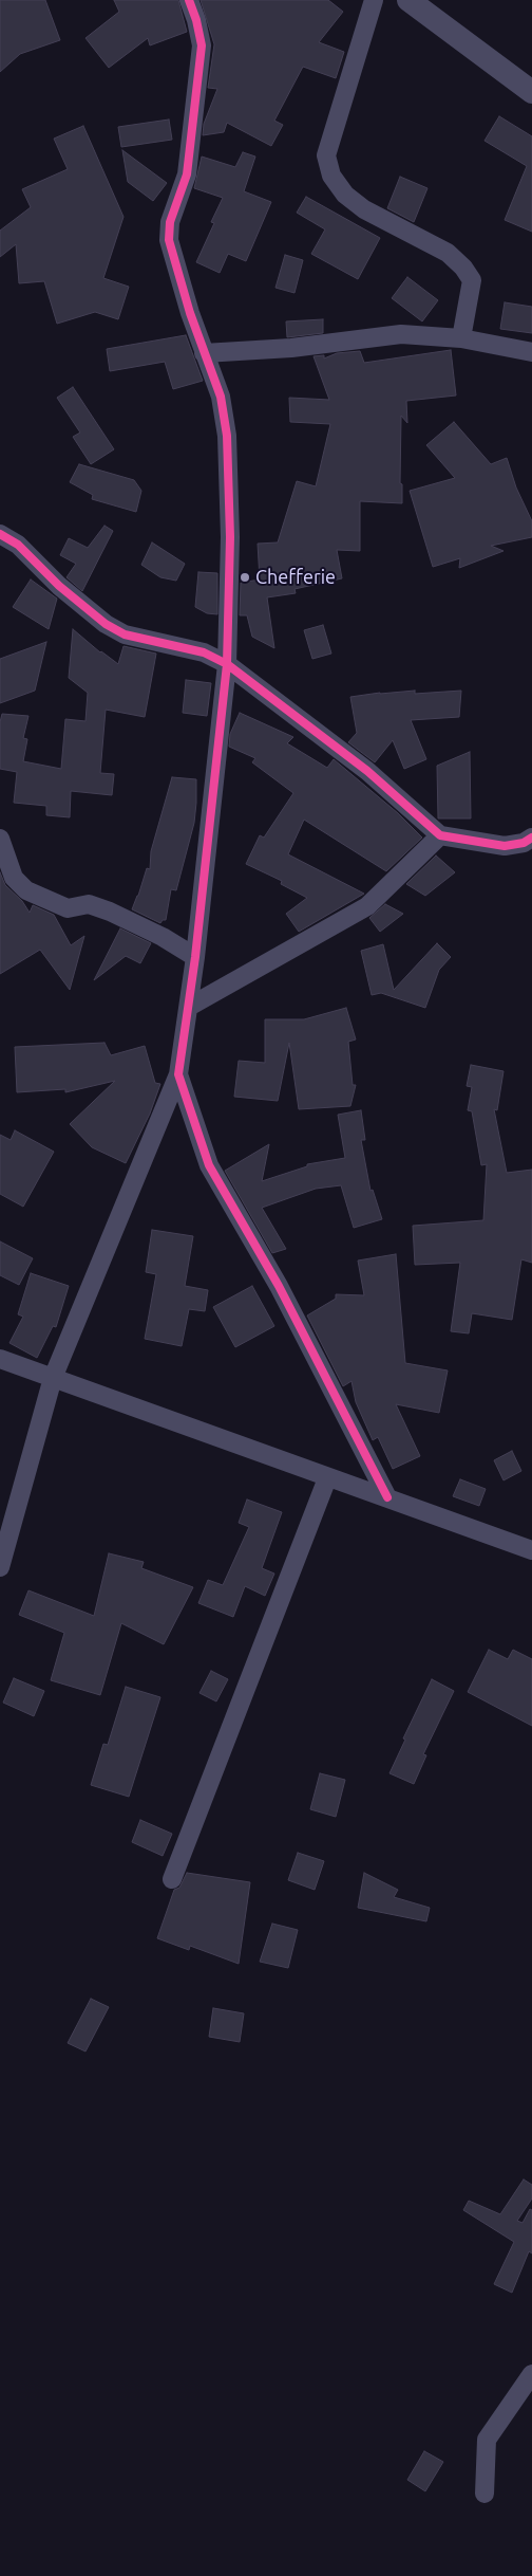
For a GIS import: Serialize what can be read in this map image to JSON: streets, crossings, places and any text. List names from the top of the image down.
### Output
{
  "places": ["Chefferie"]
}
